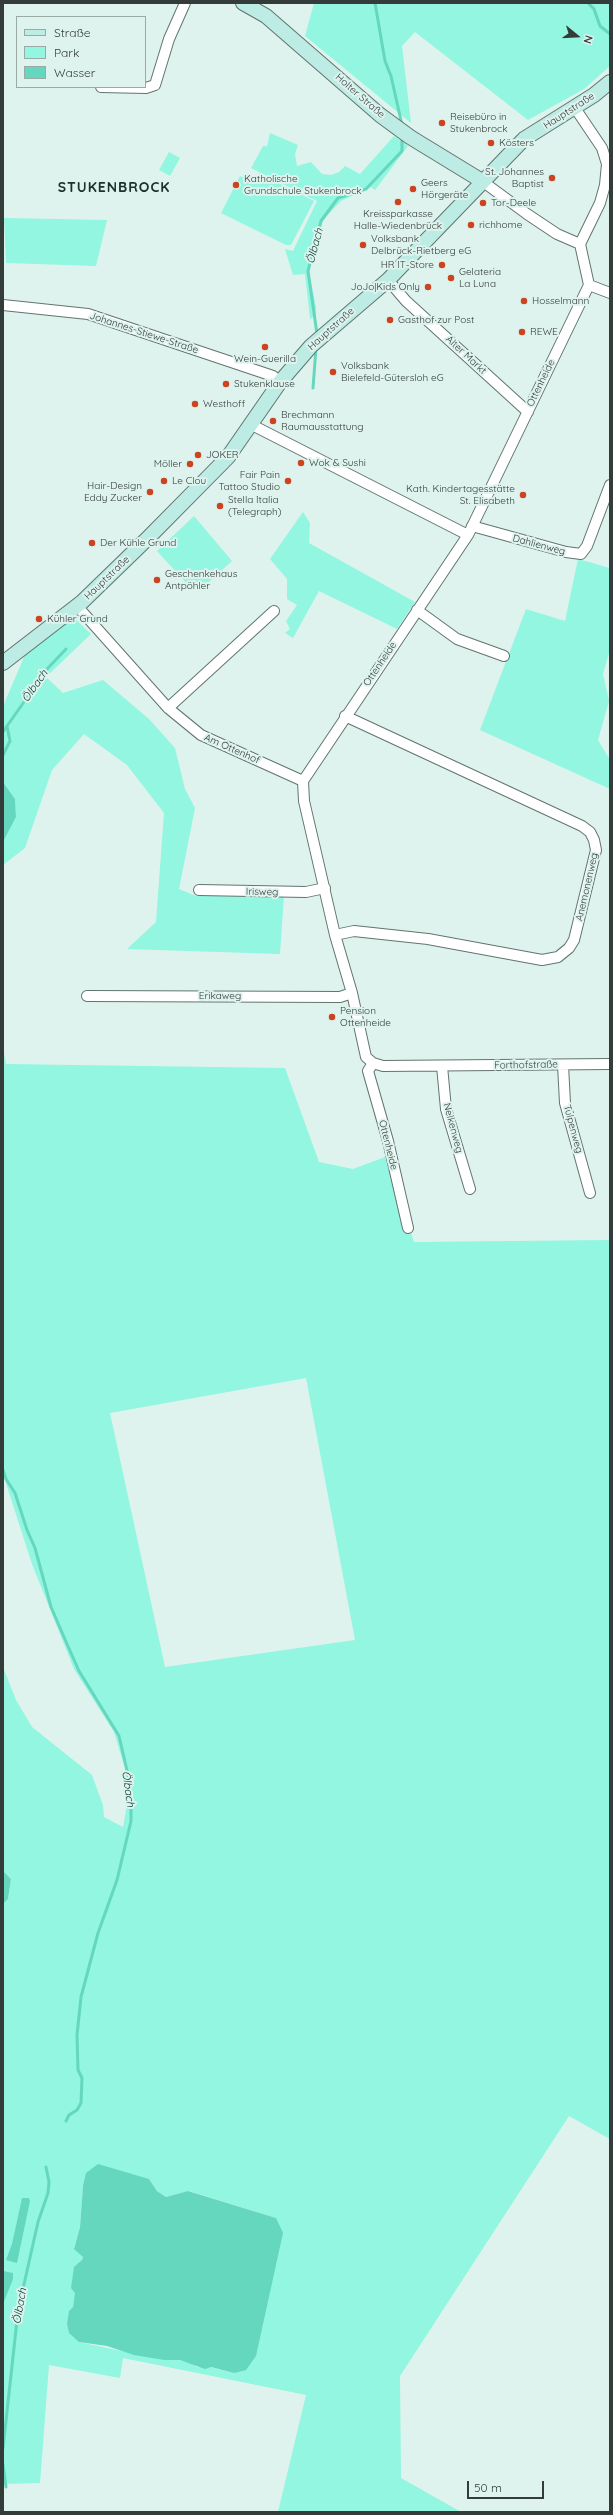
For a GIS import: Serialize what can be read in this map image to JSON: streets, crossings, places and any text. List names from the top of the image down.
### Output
{
  "streets": {
    "main road": ["Holter Straße", "Hauptstraße"],
    "street": [
      "Johannes-Stiewe-Straße",
      "Alter Markt",
      "Ottenheide",
      "Dahlienweg",
      "Am Ottenhof",
      "Anemonenweg",
      "Irisweg",
      "Erikaweg",
      "Forthofstraße",
      "Nelkenweg",
      "Tulpenweg"
    ]
  },
  "crossings": [
    ["Holter Straße", "Hauptstraße"],
    ["Hauptstraße", "Johannes-Stiewe-Straße"],
    ["Hauptstraße", "Alter Markt"],
    ["Hauptstraße", "Am Ottenhof"],
    ["Alter Markt", "Ottenheide"],
    ["Ottenheide", "Dahlienweg"],
    ["Ottenheide", "Am Ottenhof"],
    ["Ottenheide", "Anemonenweg"],
    ["Forthofstraße", "Nelkenweg"],
    ["Forthofstraße", "Tulpenweg"]
  ],
  "districts": ["STUKENBROCK"],
  "water": ["Ölbach"],
  "places": [
    "Reisebüro in Stukenbrock",
    "Kösters",
    "St. Johannes Baptist",
    "Katholische Grundschule Stukenbrock",
    "Geers Hörgeräte",
    "Kreissparkasse Halle-Wiedenbrück",
    "Tor-Deele",
    "richhome",
    "Volksbank Delbrück-Rietberg eG",
    "HR IT-Store",
    "Gelateria La Luna",
    "JoJo|Kids Only",
    "Hosselmann",
    "Gasthof zur Post",
    "REWE",
    "Wein-Guerilla",
    "Volksbank Bielefeld-Gütersloh eG",
    "Stukenklause",
    "Westhoff",
    "Brechmann Raumausstattung",
    "JOKER",
    "Wok & Sushi",
    "Möller",
    "Le Clou",
    "Fair Pain Tattoo Studio",
    "Hair-Design Eddy Zucker",
    "Kath. Kindertagesstätte St. Elisabeth",
    "Stella Italia (Telegraph)",
    "Der Kühle Grund",
    "Geschenkehaus Antpöhler",
    "Kühler Grund",
    "Pension Ottenheide"
  ],
  "legend": ["Straße", "Park", "Wasser"],
  "scale_bar": "50 m",
  "north": "right"
}
